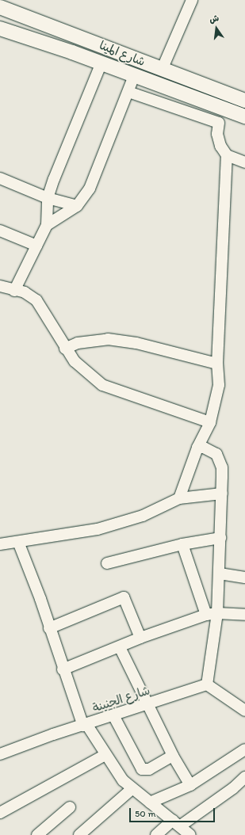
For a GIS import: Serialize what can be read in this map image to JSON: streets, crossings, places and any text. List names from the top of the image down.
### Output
{
  "streets": {
    "main road": ["شارع المينا"],
    "street": ["شارع الجنينة"]
  },
  "scale_bar": "50 m",
  "north": "top"
}
